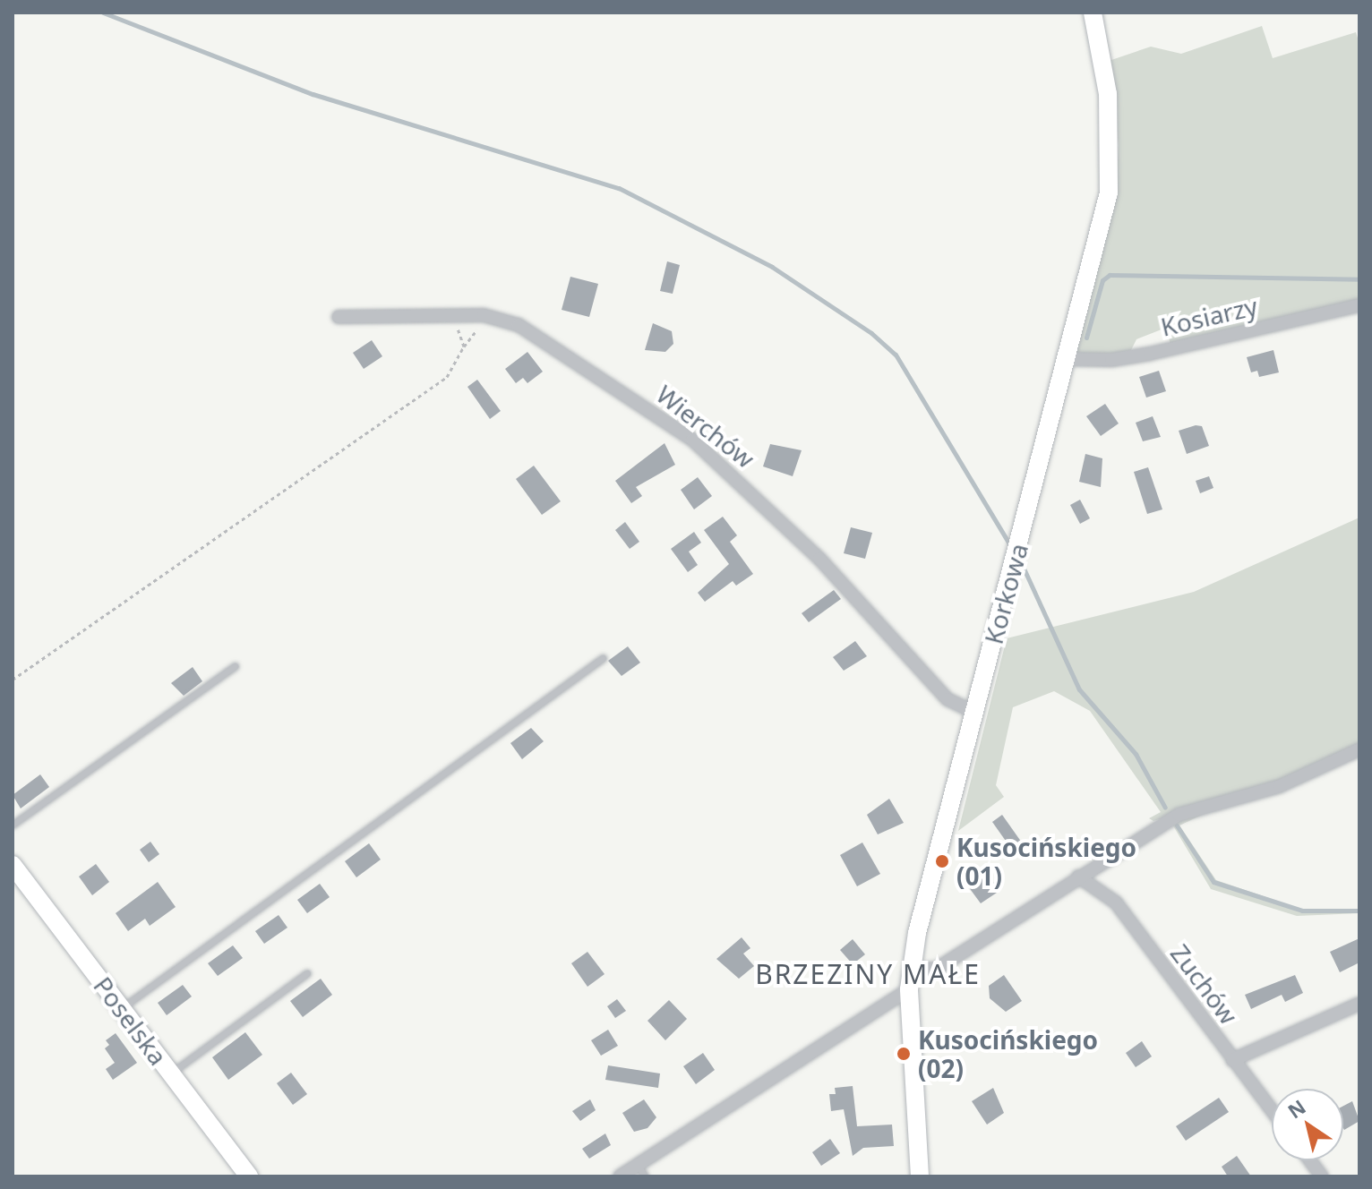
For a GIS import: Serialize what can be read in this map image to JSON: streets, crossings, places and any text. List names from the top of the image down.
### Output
{
  "streets": {
    "street": [
      "Kosiarzy",
      "Wierchów",
      "Korkowa",
      "Zuchów",
      "Poselska"
    ]
  },
  "crossings": [
    ["Kosiarzy", "Korkowa"],
    ["Wierchów", "Korkowa"]
  ],
  "districts": ["BRZEZINY MAŁE"],
  "places": ["Kusocińskiego (01)", "Kusocińskiego (02)"],
  "north": "top left"
}
